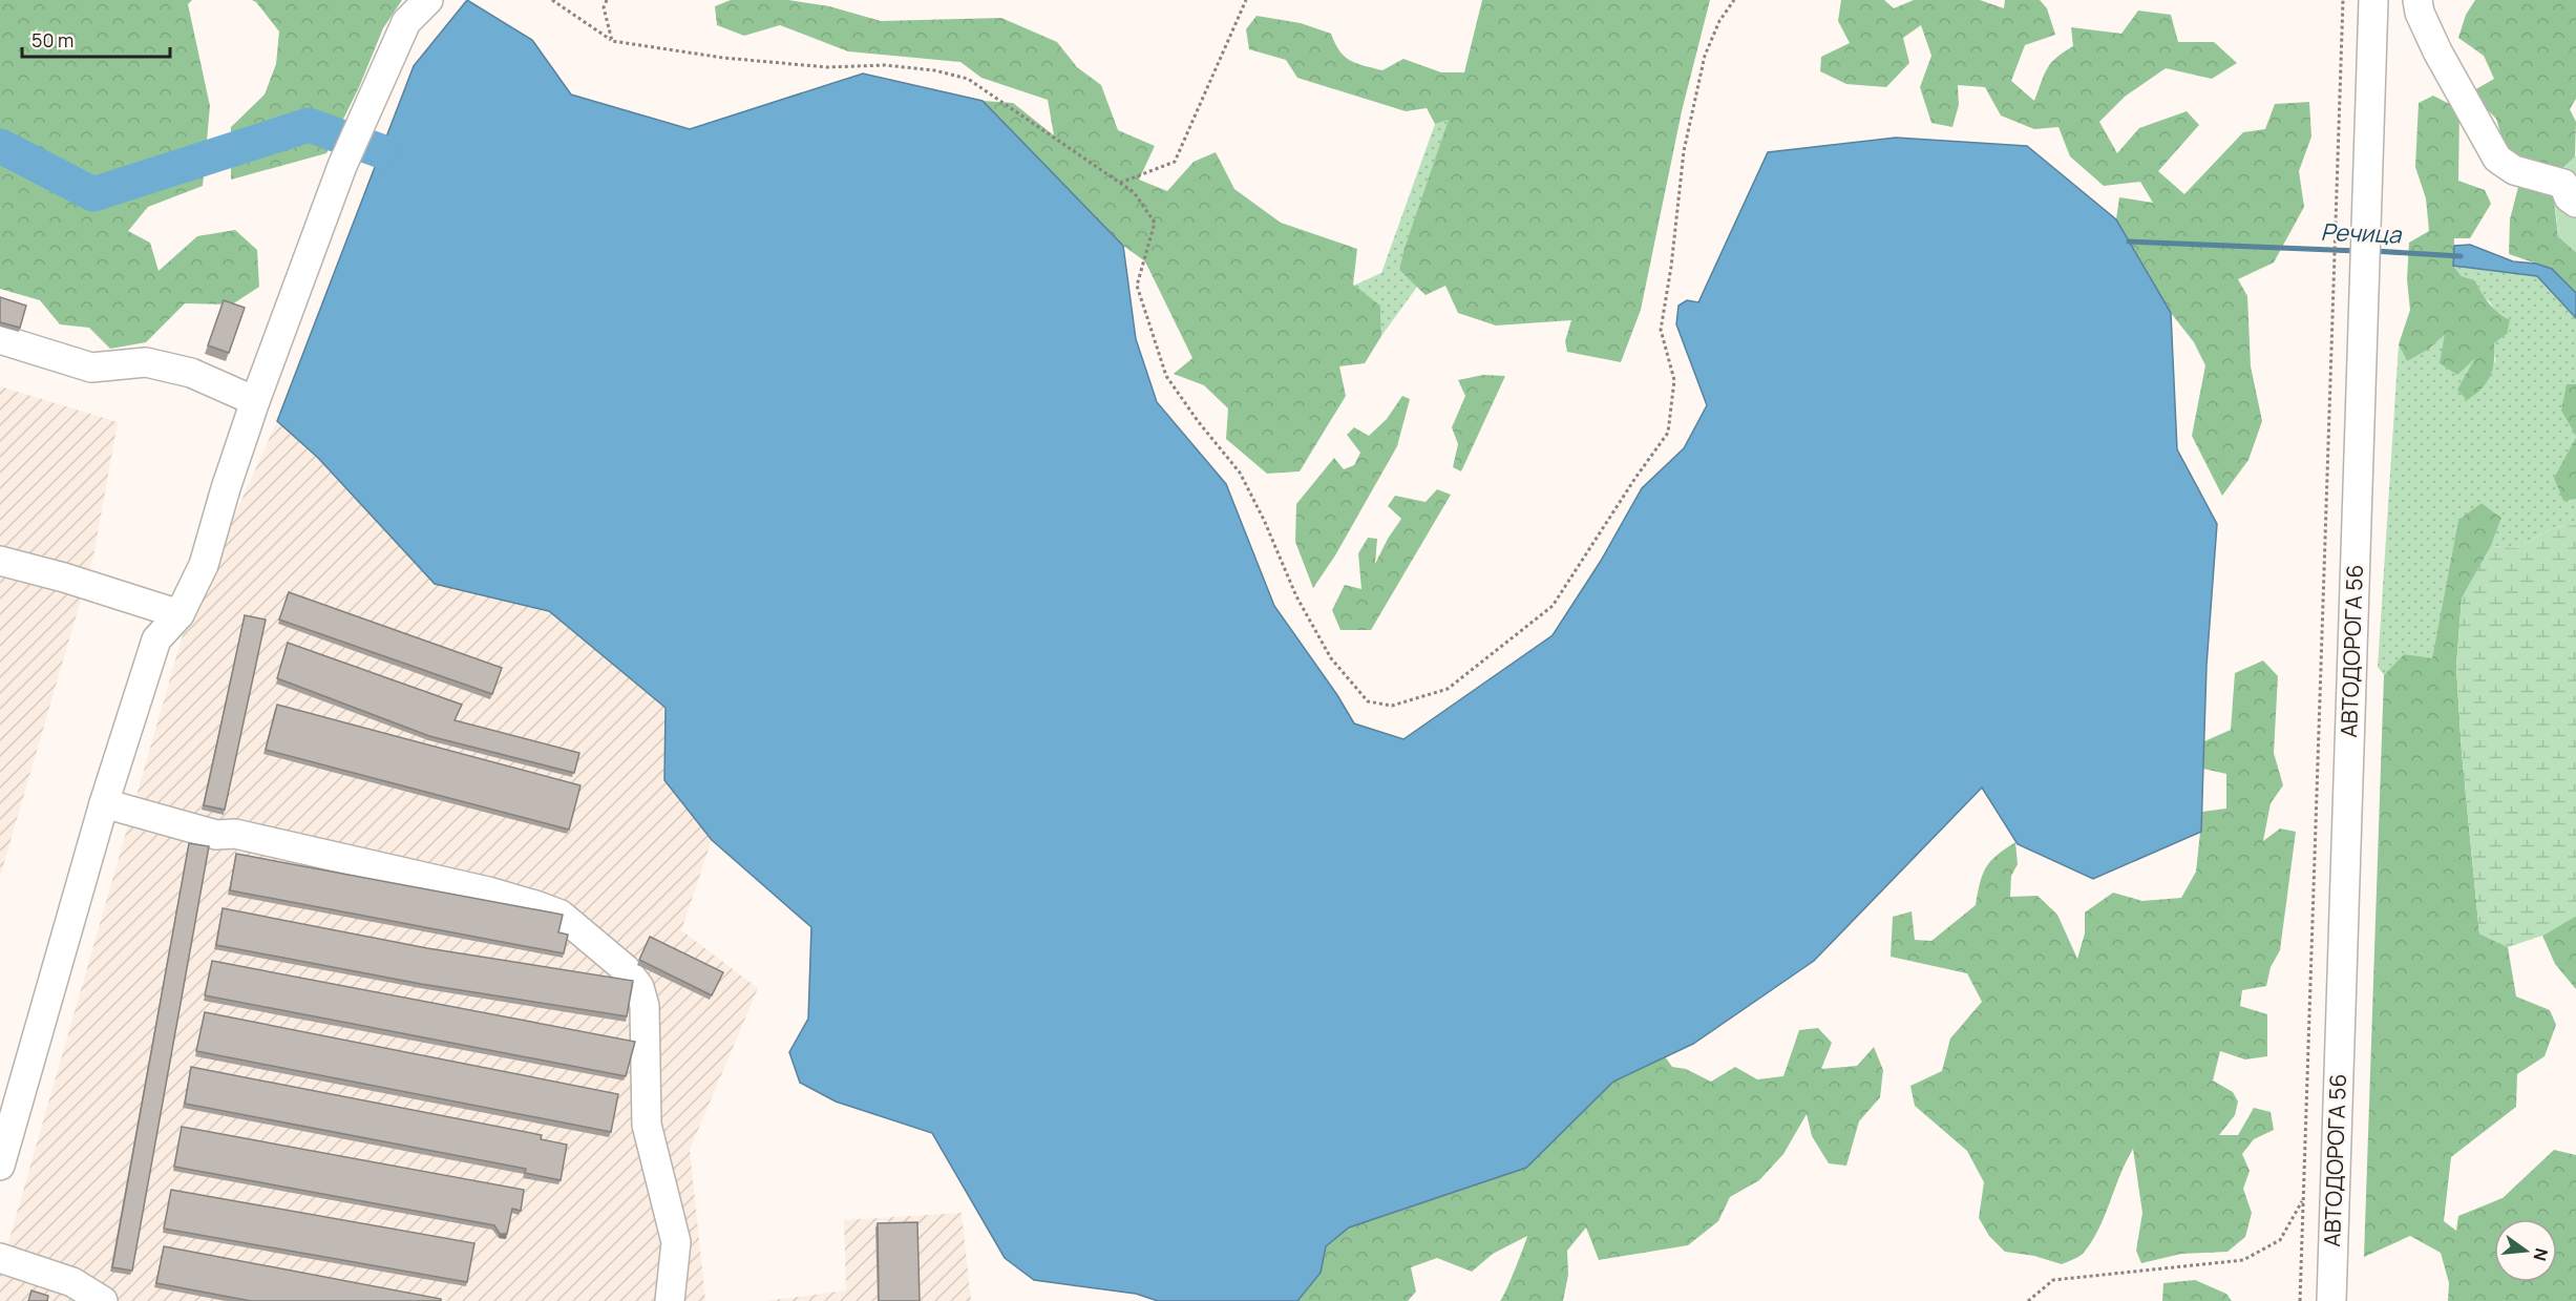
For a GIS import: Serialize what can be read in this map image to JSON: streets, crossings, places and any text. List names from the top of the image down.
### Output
{
  "streets": {
    "street": ["АВТОДОРОГА 56"]
  },
  "water": ["Речица"],
  "scale_bar": "50 m",
  "north": "right"
}
